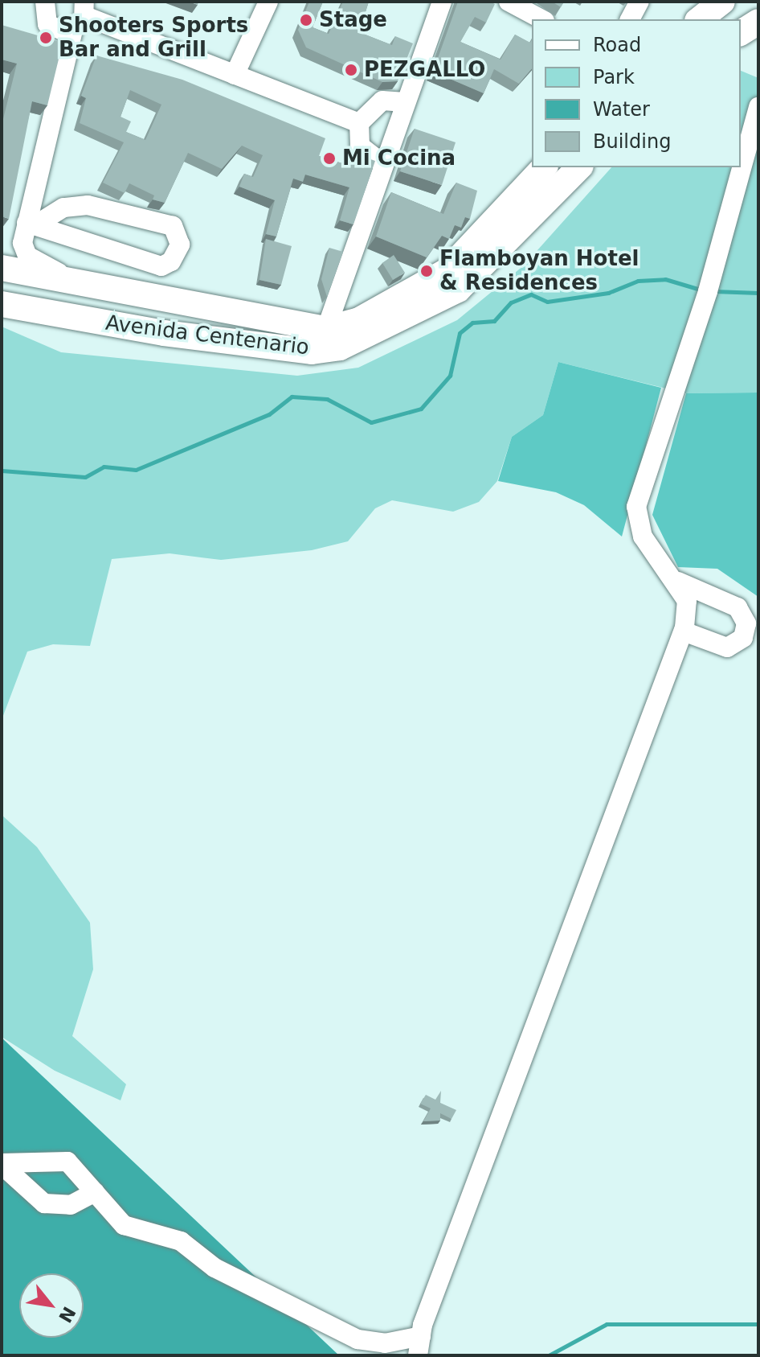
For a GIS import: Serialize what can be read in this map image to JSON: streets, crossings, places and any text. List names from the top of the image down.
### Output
{
  "streets": {
    "main road": ["Avenida Centenario"]
  },
  "places": [
    "Stage",
    "Shooters Sports Bar and Grill",
    "PEZGALLO",
    "Mi Cocina",
    "Flamboyan Hotel & Residences"
  ],
  "legend": [
    "Road",
    "Park",
    "Water",
    "Building"
  ],
  "north": "bottom right"
}
